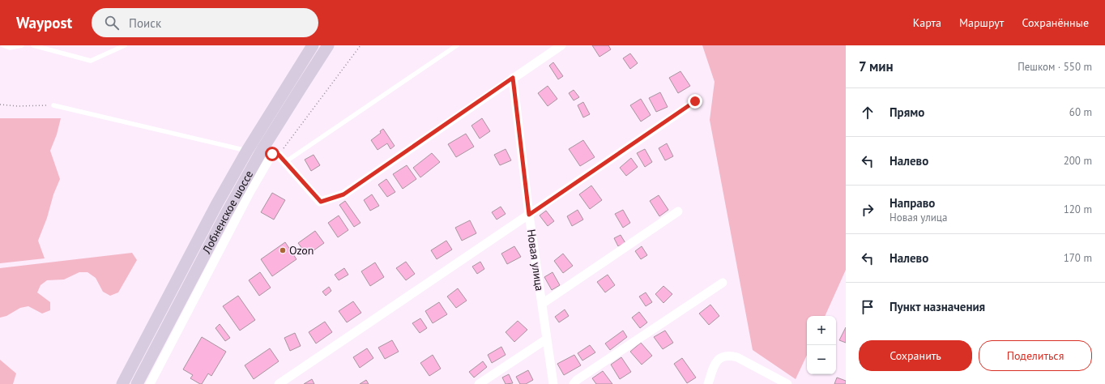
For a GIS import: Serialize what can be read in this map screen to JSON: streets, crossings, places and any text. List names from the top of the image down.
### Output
{
  "streets": {
    "main road": ["Лобненское шоссе"],
    "street": ["Новая улица"]
  },
  "places": ["Ozon"],
  "page": {
    "header": "Waypost",
    "search": "Поиск",
    "nav": ["Карта", "Маршрут", "Сохранённые"],
    "heading": ["7 мин", "Пешком · 550 m"],
    "list": [
      ["Прямо", "60 m"],
      ["Налево", "200 m"],
      ["Направо", "Новая улица", "120 m"],
      ["Налево", "170 m"],
      "Пункт назначения"
    ],
    "map_buttons": ["+", "−"],
    "buttons": ["Сохранить", "Поделиться"]
  }
}
